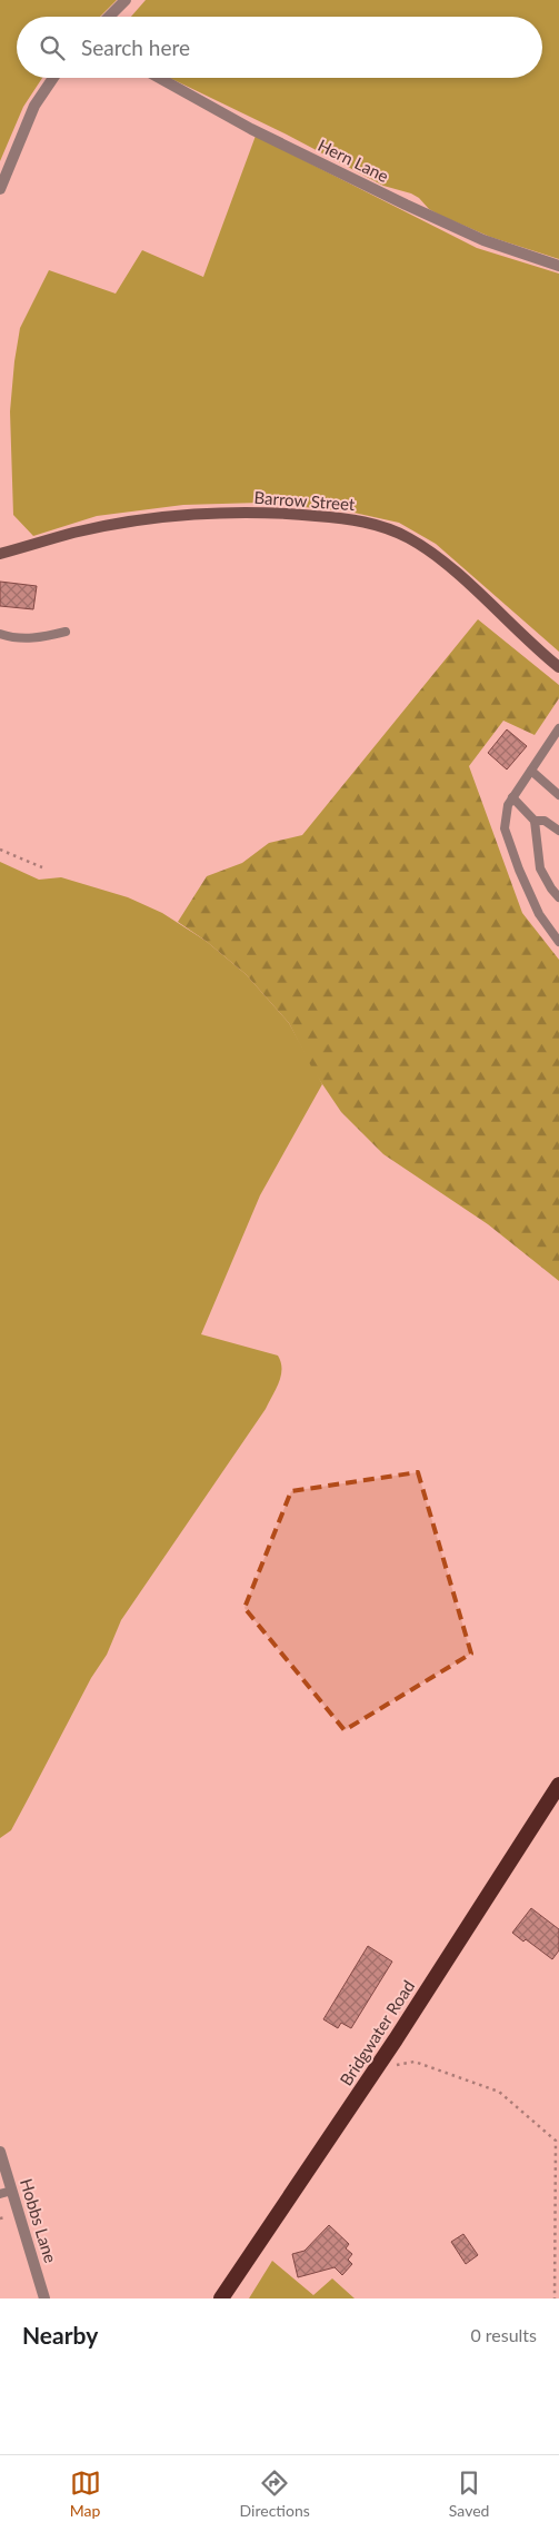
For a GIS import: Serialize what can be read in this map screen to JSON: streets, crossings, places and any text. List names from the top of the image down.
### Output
{
  "streets": {
    "highway": ["Bridgwater Road"],
    "main road": ["Barrow Street"],
    "street": ["Hern Lane", "Hobbs Lane"]
  },
  "page": {
    "search": "Search here",
    "heading": ["Nearby", "0 results"],
    "nav": ["Map", "Directions", "Saved"]
  }
}
